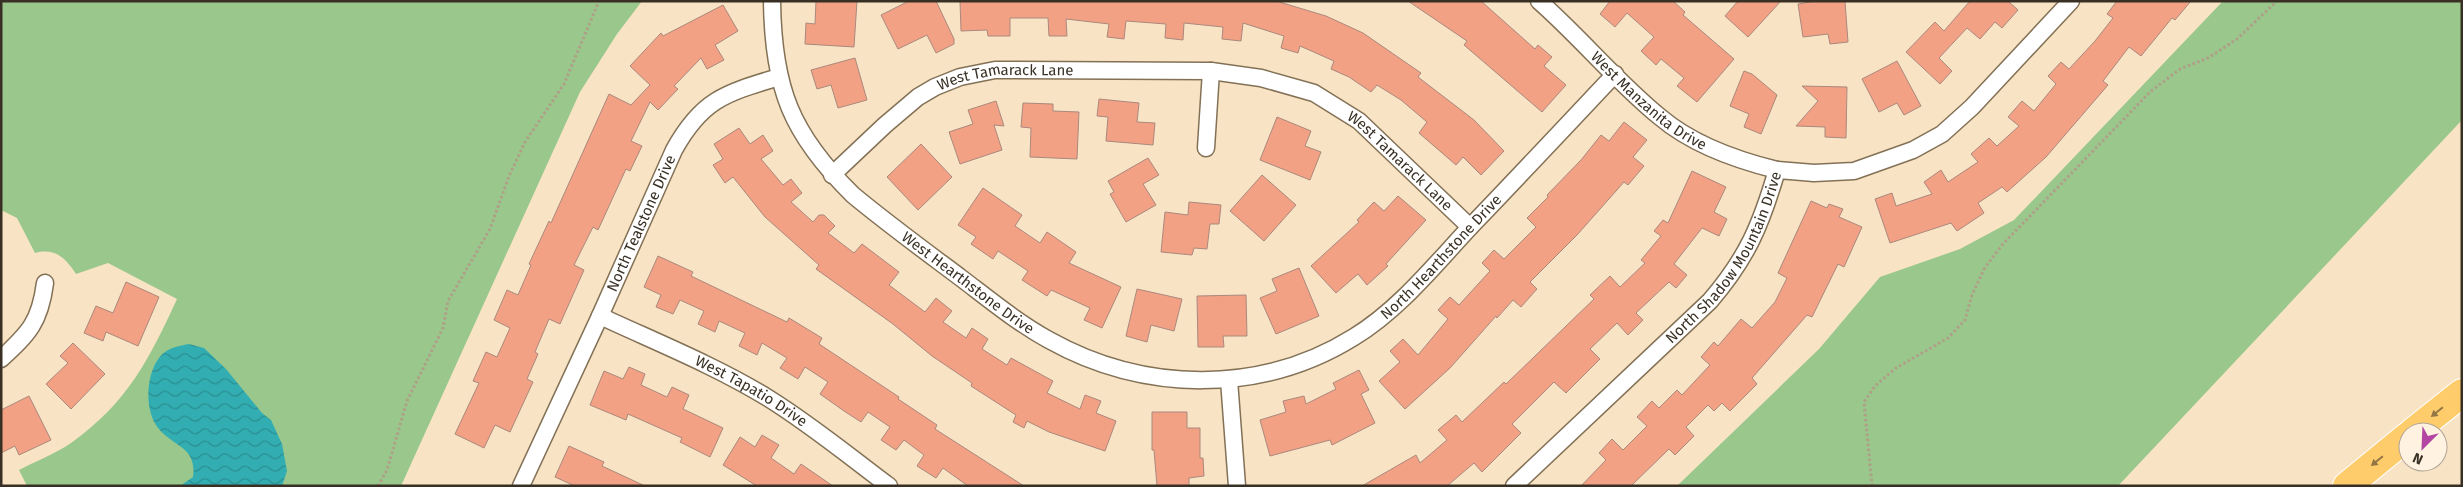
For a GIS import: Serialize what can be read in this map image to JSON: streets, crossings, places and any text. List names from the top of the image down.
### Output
{
  "streets": {
    "street": [
      "West Tamarack Lane",
      "West Manzanita Drive",
      "North Tealstone Drive",
      "North Hearthstone Drive",
      "North Shadow Mountain Drive",
      "West Hearthstone Drive",
      "West Tapatio Drive"
    ]
  },
  "crossings": [
    ["West Tamarack Lane", "North Hearthstone Drive"],
    ["West Tamarack Lane", "West Hearthstone Drive"],
    ["West Manzanita Drive", "North Hearthstone Drive"],
    ["West Manzanita Drive", "North Shadow Mountain Drive"],
    ["North Tealstone Drive", "West Hearthstone Drive"],
    ["North Tealstone Drive", "West Tapatio Drive"],
    ["North Hearthstone Drive", "West Hearthstone Drive"]
  ],
  "north": "bottom left"
}
